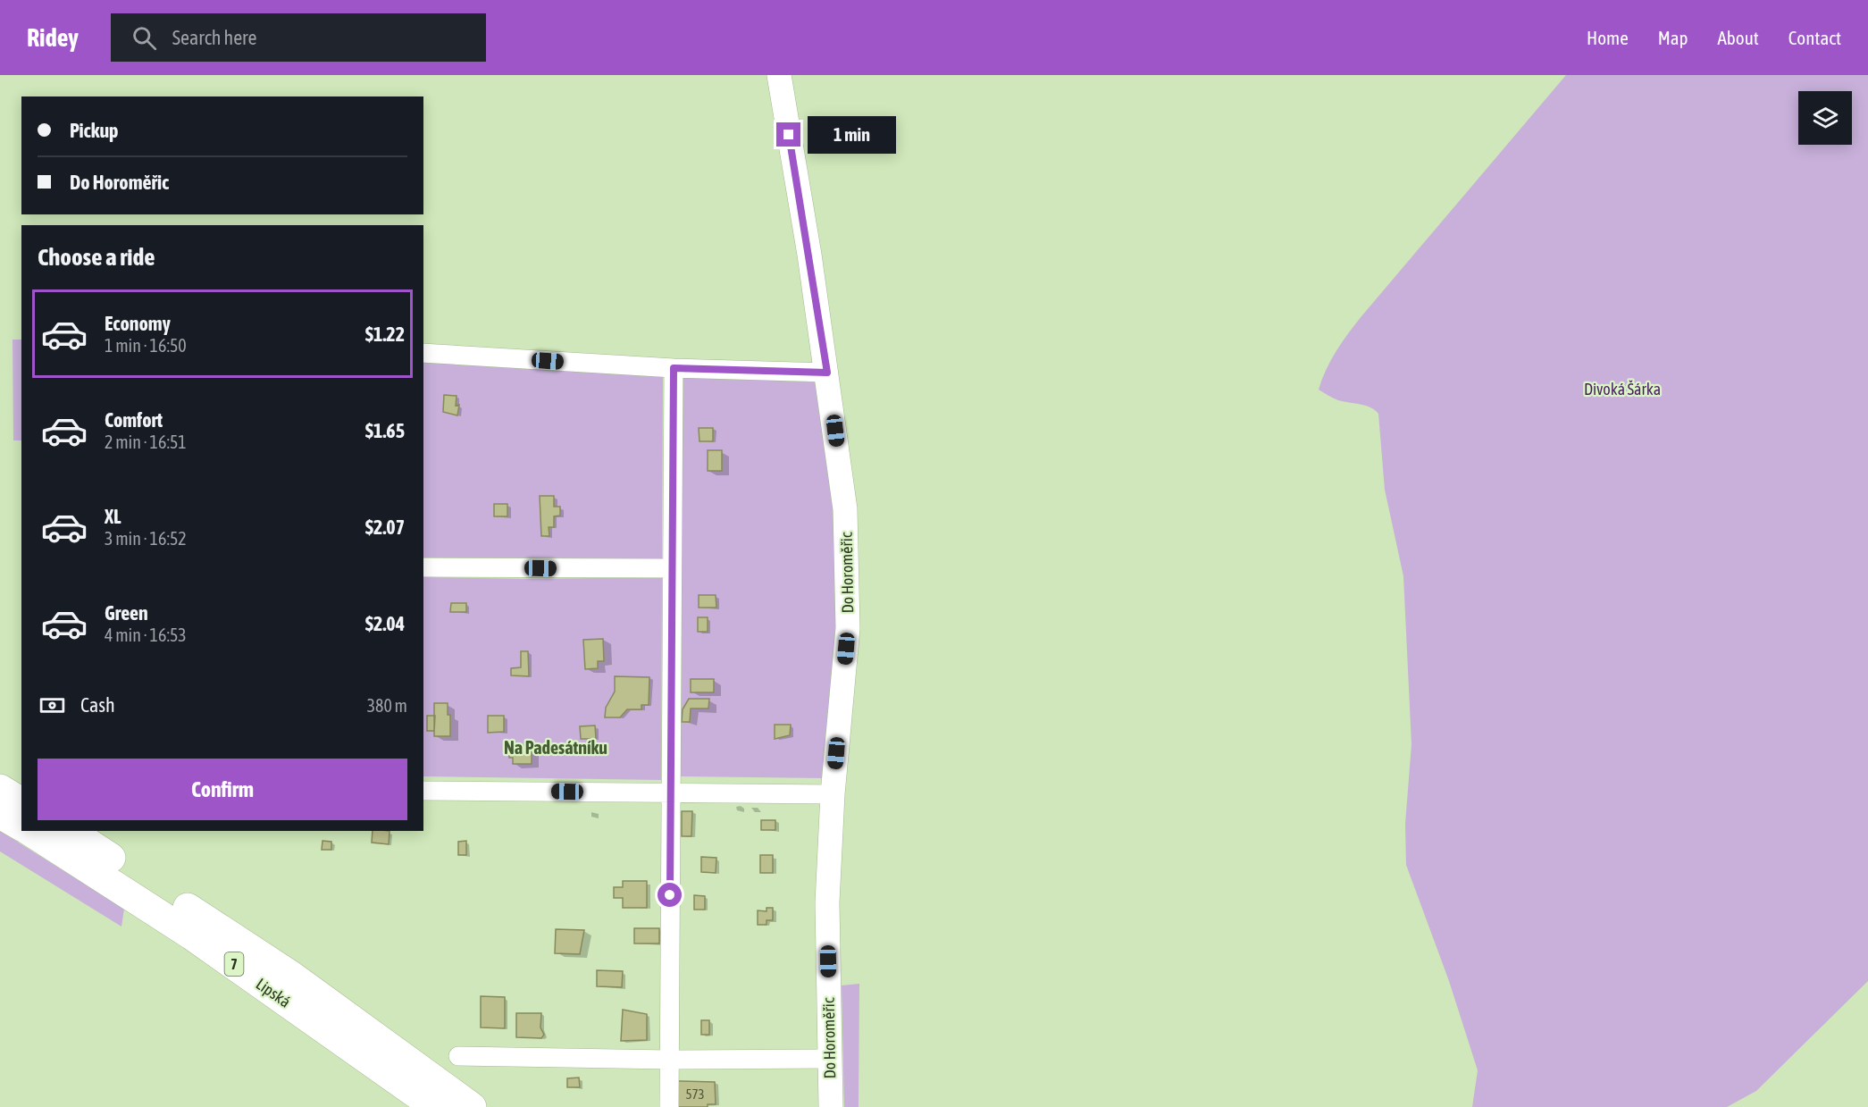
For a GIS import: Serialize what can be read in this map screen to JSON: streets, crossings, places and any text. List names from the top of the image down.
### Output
{
  "streets": {
    "highway": ["7", "Lipská"],
    "street": ["Do Horoměřic"]
  },
  "districts": ["Na Padesátníku"],
  "parks": ["Divoká Šárka"],
  "house_numbers": ["573"],
  "page": {
    "header": "Ridey",
    "search": "Search here",
    "nav": [
      "Home",
      "Map",
      "About",
      "Contact"
    ],
    "banner": ["Pickup", "Do Horoměřic"],
    "bubble": "1 min",
    "heading": "Choose a ride",
    "list": [
      {
        "name": "Economy",
        "note": "1 min · 16:50",
        "value": "$1.22"
      },
      {
        "name": "Comfort",
        "note": "2 min · 16:51",
        "value": "$1.65"
      },
      {
        "name": "XL",
        "note": "3 min · 16:52",
        "value": "$2.07"
      },
      {
        "name": "Green",
        "note": "4 min · 16:53",
        "value": "$2.04"
      }
    ],
    "pay": ["Cash", "380 m"],
    "buttons": "Confirm"
  }
}
